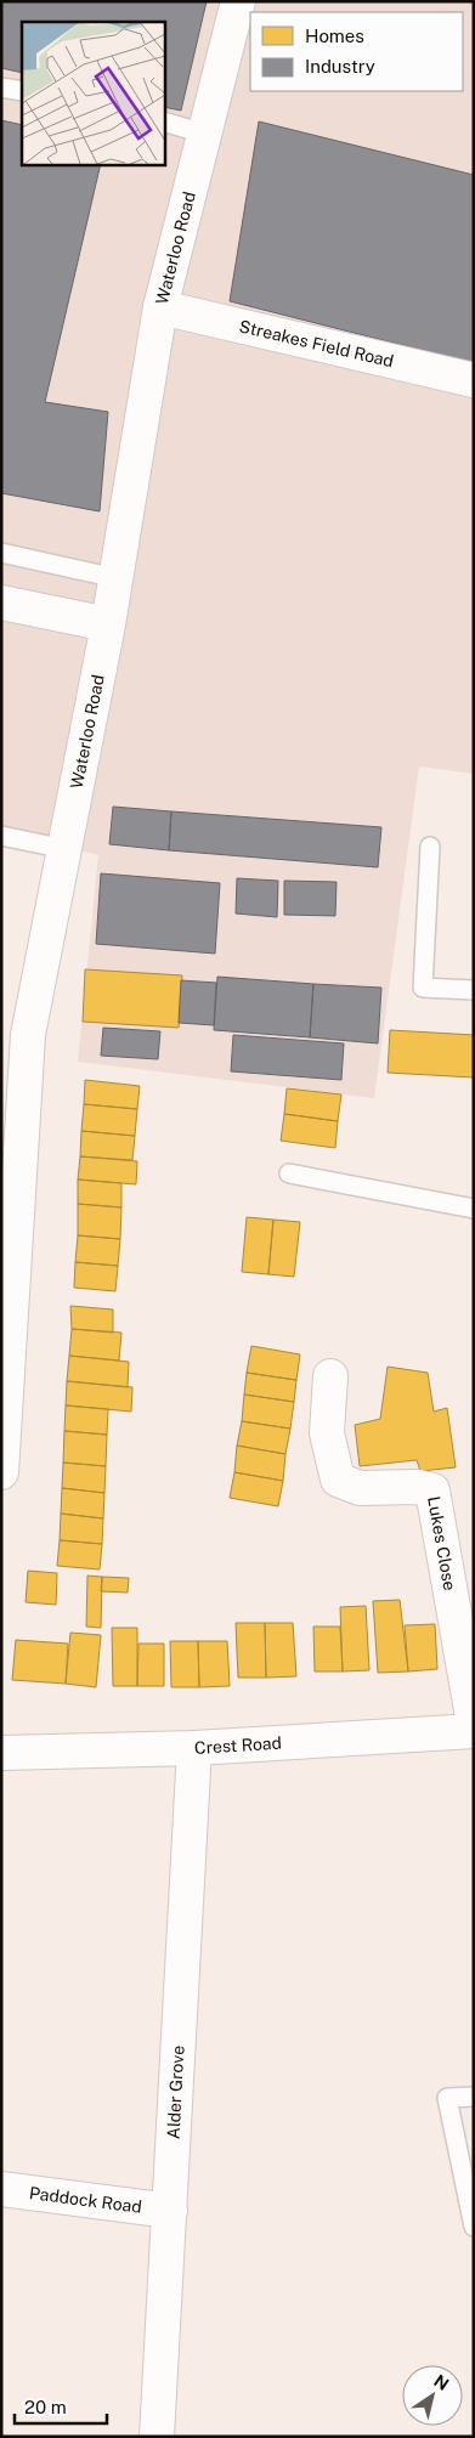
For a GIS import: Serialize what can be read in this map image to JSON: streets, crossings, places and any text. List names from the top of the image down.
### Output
{
  "streets": {
    "street": [
      "Waterloo Road",
      "Streakes Field Road",
      "Lukes Close",
      "Crest Road",
      "Alder Grove",
      "Paddock Road"
    ]
  },
  "crossings": [
    ["Waterloo Road", "Streakes Field Road"],
    ["Crest Road", "Alder Grove"],
    ["Alder Grove", "Paddock Road"]
  ],
  "legend": ["Homes", "Industry"],
  "scale_bar": "20 m",
  "north": "top right"
}
